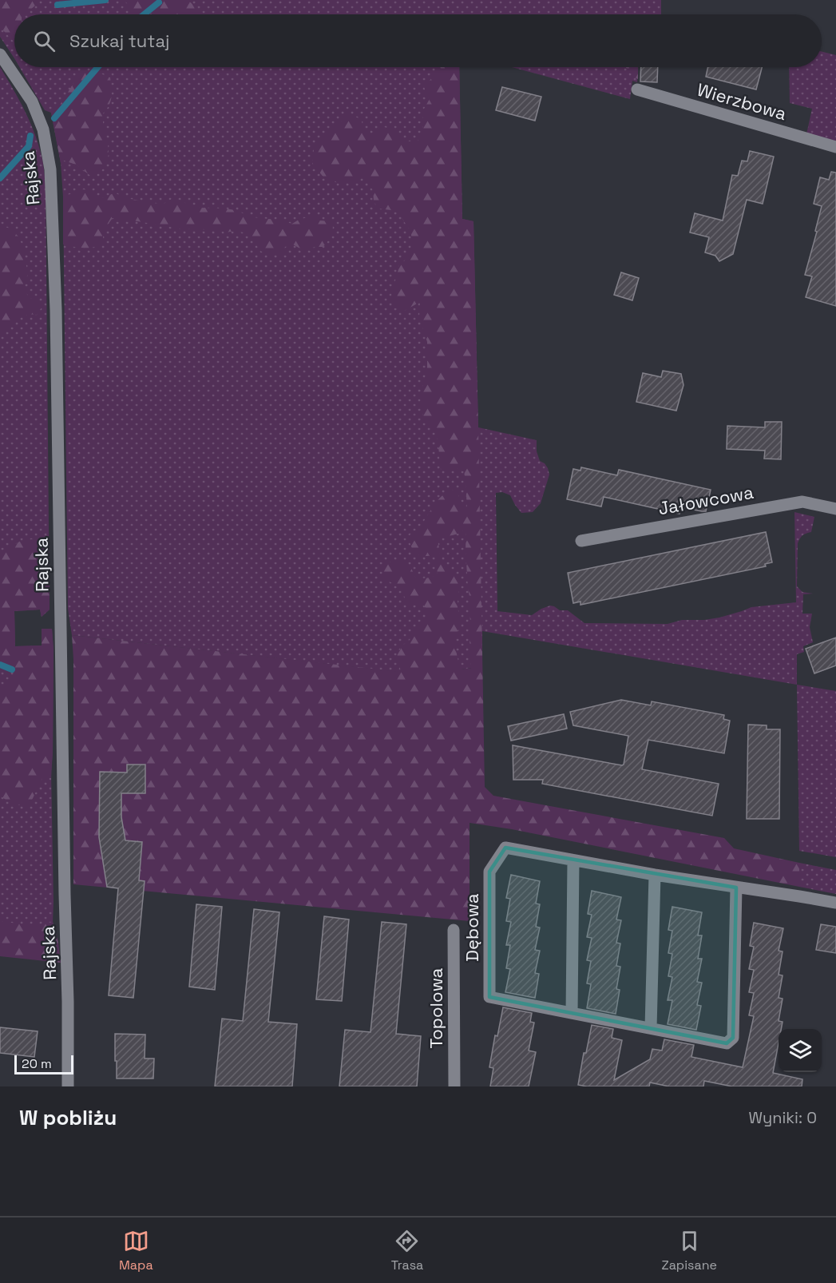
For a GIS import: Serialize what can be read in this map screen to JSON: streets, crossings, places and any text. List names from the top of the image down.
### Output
{
  "streets": {
    "street": [
      "Wierzbowa",
      "Rajska",
      "Jałowcowa",
      "Dębowa",
      "Topolowa"
    ]
  },
  "scale_bar": "20 m",
  "page": {
    "search": "Szukaj tutaj",
    "scale": "20 m",
    "heading": ["W pobliżu", "Wyniki: 0"],
    "nav": ["Mapa", "Trasa", "Zapisane"]
  }
}
